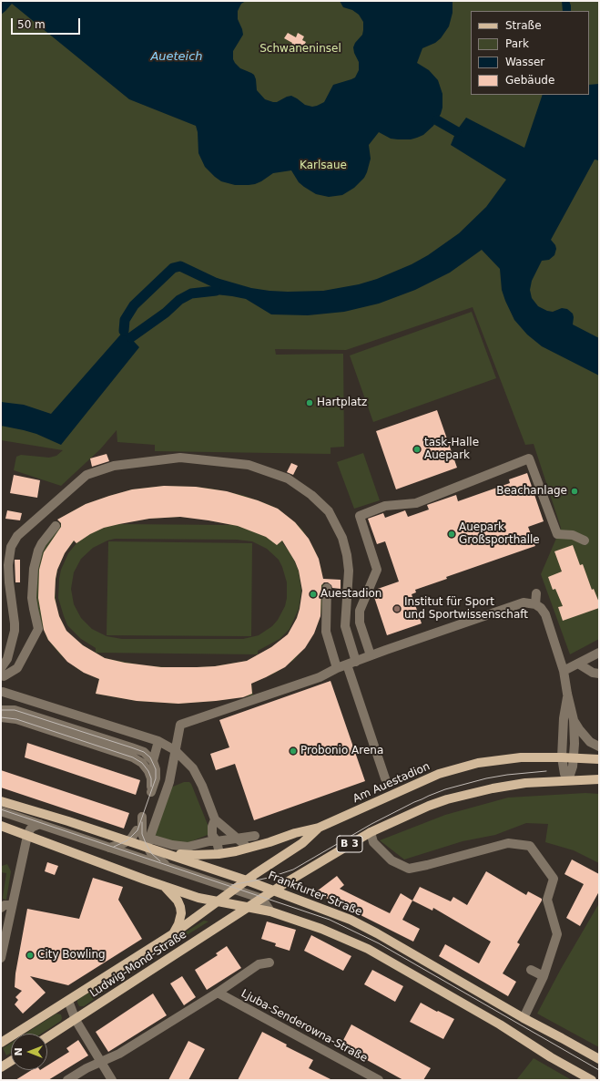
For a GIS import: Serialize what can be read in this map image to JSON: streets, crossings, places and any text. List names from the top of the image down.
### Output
{
  "streets": {
    "main road": [
      "Am Auestadion",
      "B 3",
      "Frankfurter Straße",
      "Ludwig-Mond-Straße"
    ],
    "street": ["Ljuba-Senderowna-Straße"]
  },
  "crossings": [
    ["Am Auestadion", "Frankfurter Straße"],
    ["Am Auestadion", "Ludwig-Mond-Straße"],
    ["B 3", "Frankfurter Straße"],
    ["B 3", "Ludwig-Mond-Straße"]
  ],
  "water": ["Aueteich"],
  "parks": ["Schwaneninsel", "Karlsaue"],
  "places": [
    "Hartplatz",
    "task-Halle Auepark",
    "Beachanlage",
    "Auepark Großsporthalle",
    "Auestadion",
    "Institut für Sport und Sportwissenschaft",
    "Probonio Arena",
    "City Bowling"
  ],
  "legend": [
    "Straße",
    "Park",
    "Wasser",
    "Gebäude"
  ],
  "scale_bar": "50 m",
  "north": "left"
}
